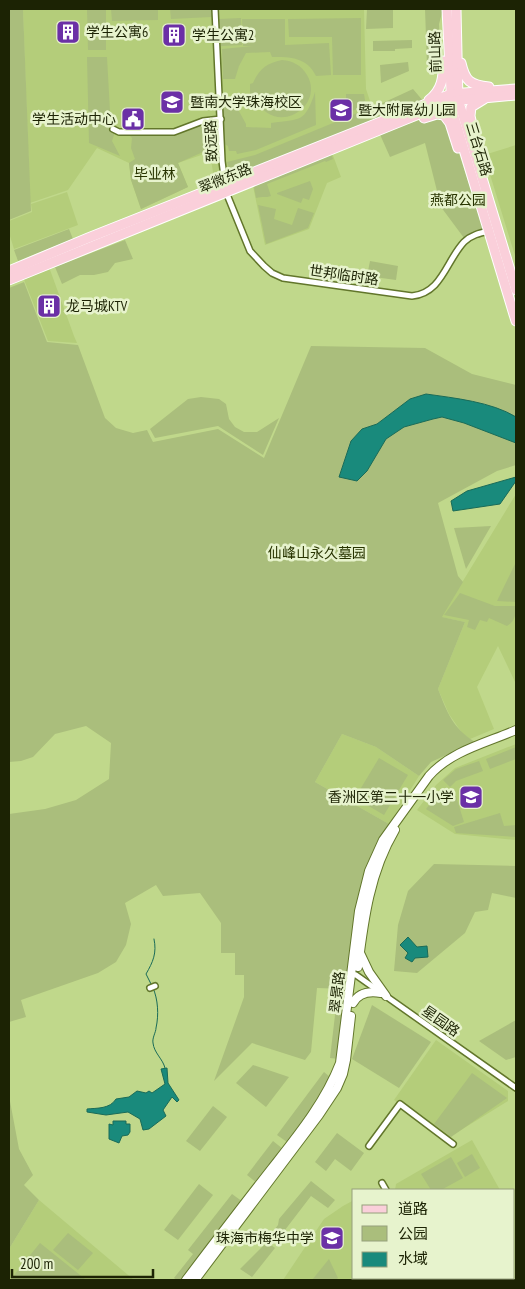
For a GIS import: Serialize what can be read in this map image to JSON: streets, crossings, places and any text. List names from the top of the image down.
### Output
{
  "streets": {
    "main road": [
      "前山路",
      "三台石路",
      "翠微东路",
      "翠景路"
    ],
    "street": ["致远路", "世邦临时路", "星园路"]
  },
  "crossings": [
    ["前山路", "三台石路"],
    ["前山路", "翠微东路"],
    ["致远路", "翠微东路"],
    ["致远路", "世邦临时路"],
    ["三台石路", "翠微东路"],
    ["三台石路", "世邦临时路"],
    ["翠微东路", "世邦临时路"],
    ["翠景路", "星园路"]
  ],
  "parks": ["毕业林", "燕都公园", "仙峰山永久墓园"],
  "places": {
    "building": ["学生公寓6", "学生公寓2", "龙马城KTV"],
    "school or university": [
      "暨南大学珠海校区",
      "暨大附属幼儿园",
      "香洲区第二十一小学",
      "珠海市梅华中学"
    ],
    "public building": ["学生活动中心"]
  },
  "legend": ["道路", "公园", "水域"],
  "scale_bar": "200 m"
}
